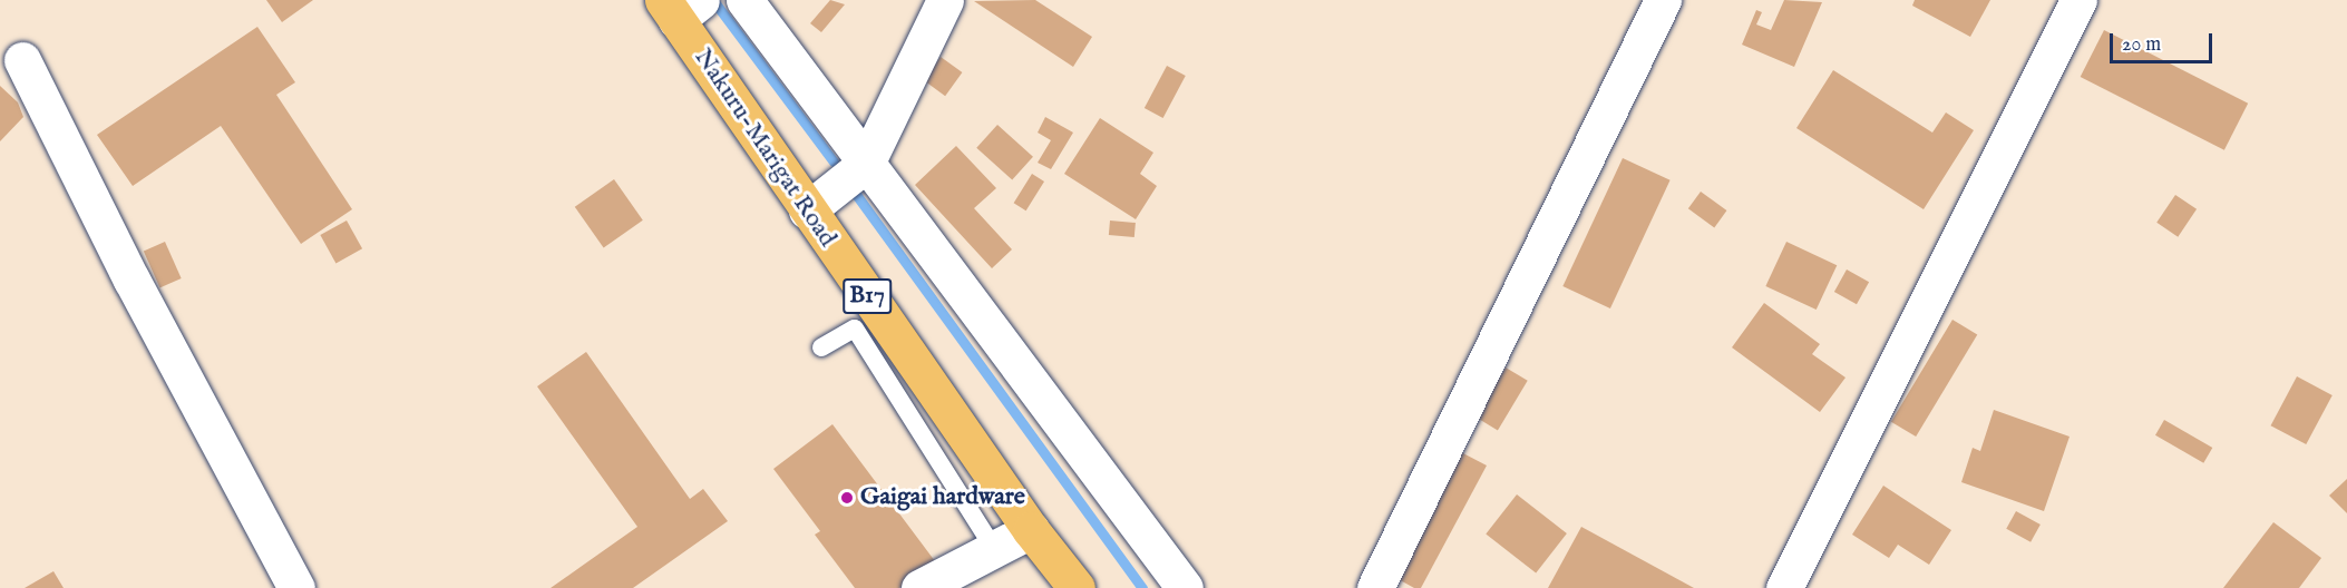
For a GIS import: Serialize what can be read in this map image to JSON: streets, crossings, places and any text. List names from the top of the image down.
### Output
{
  "streets": {
    "main road": ["Nakuru-Marigat Road", "B17"]
  },
  "places": ["Gaigai hardware"],
  "scale_bar": "20 m"
}
